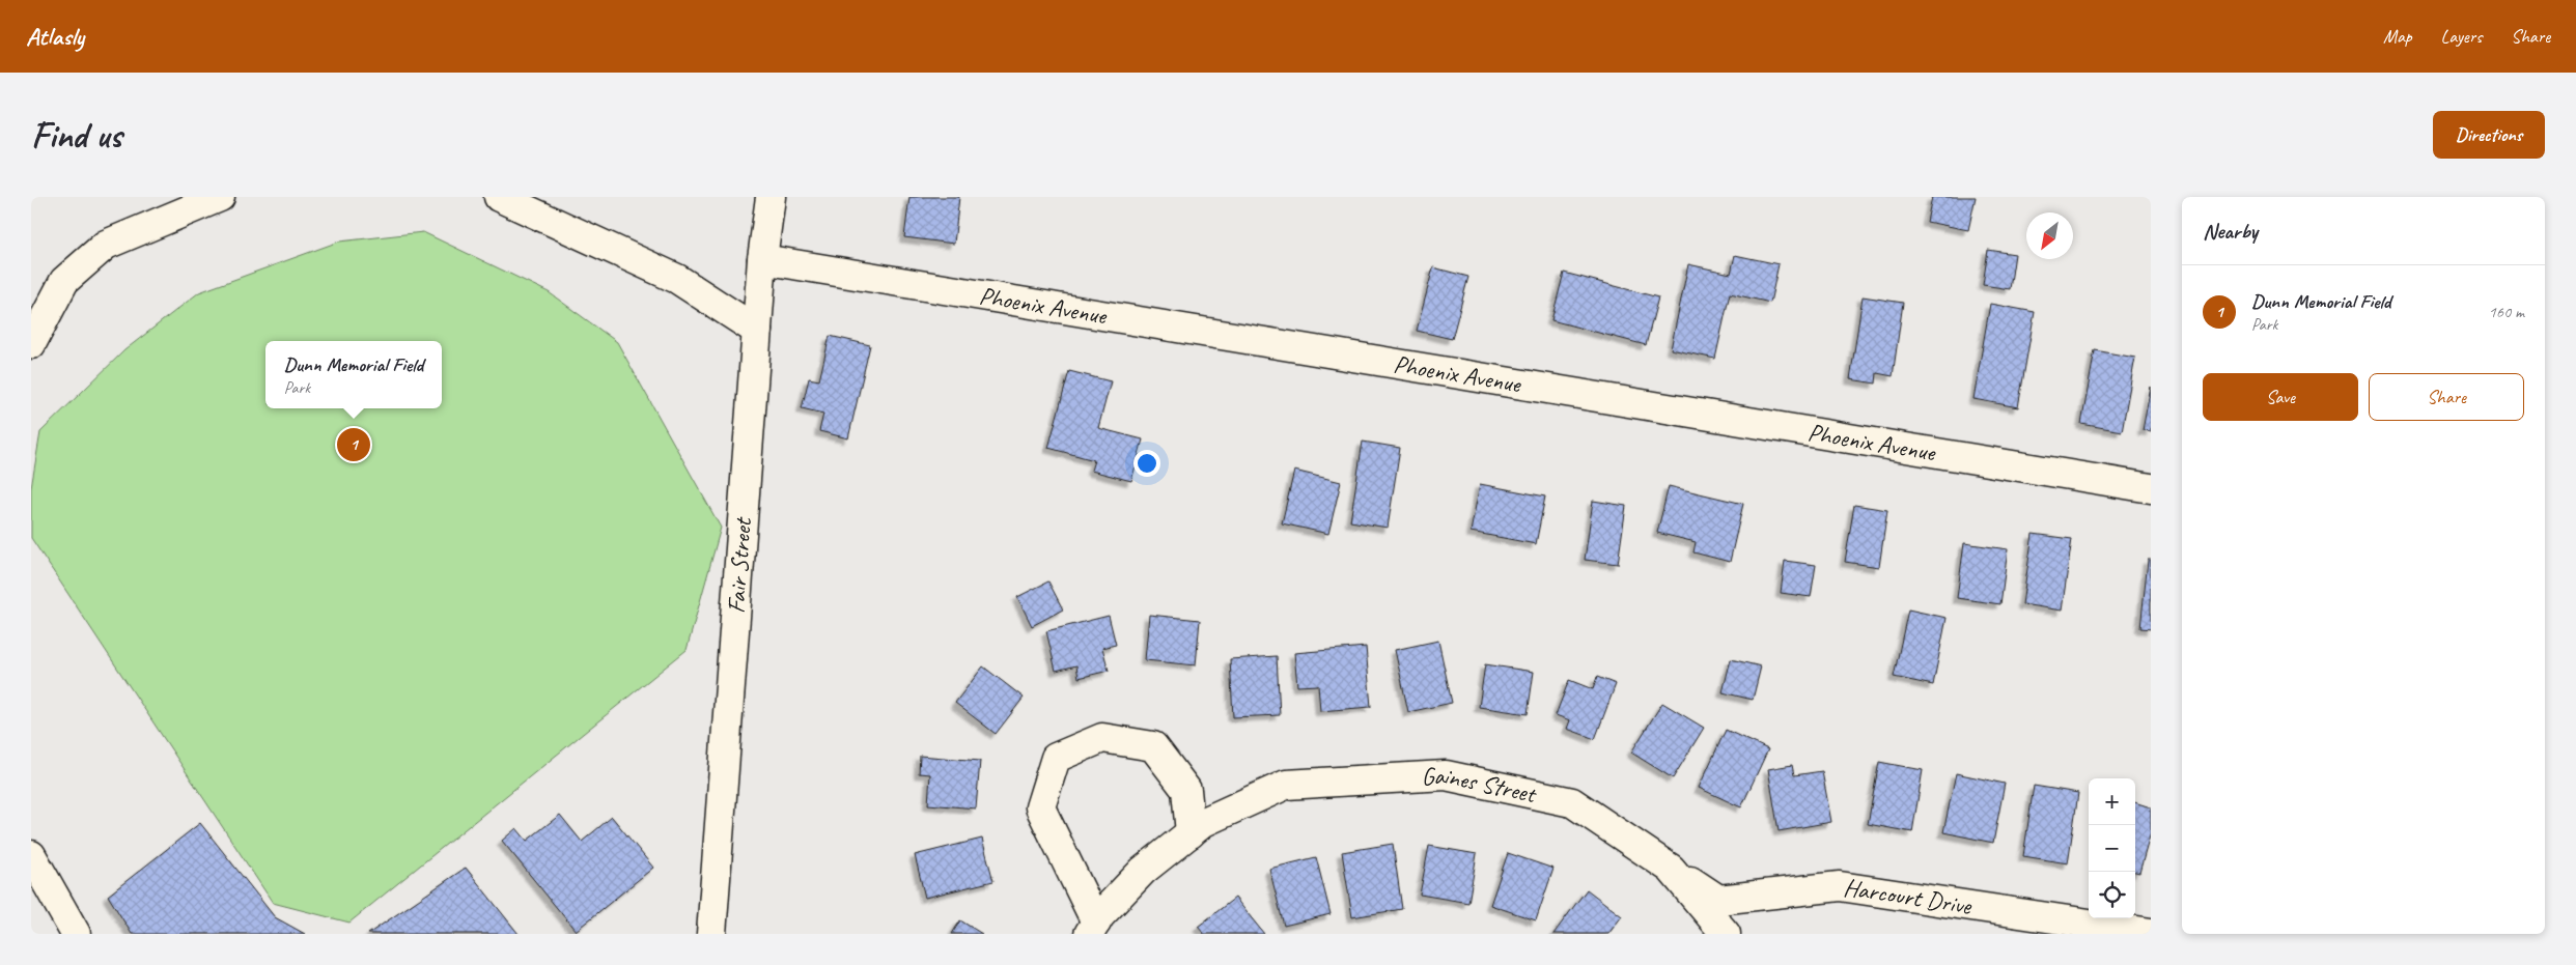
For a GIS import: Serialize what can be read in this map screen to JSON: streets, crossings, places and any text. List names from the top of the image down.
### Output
{
  "streets": {
    "street": [
      "Phoenix Avenue",
      "Fair Street",
      "Gaines Street",
      "Harcourt Drive"
    ]
  },
  "crossings": [
    ["Phoenix Avenue", "Fair Street"],
    ["Gaines Street", "Harcourt Drive"]
  ],
  "north": "bottom left",
  "page": {
    "header": "Atlasly",
    "nav": ["Map", "Layers", "Share"],
    "buttons": [
      "Directions",
      ["Save", "Share"]
    ],
    "title": "Find us",
    "heading": "Nearby",
    "list": [
      {
        "mark": "1",
        "name": "Dunn Memorial Field",
        "note": "Park",
        "value": "160 m"
      }
    ],
    "popup": ["Dunn Memorial Field", "Park"],
    "pins": "1",
    "map_buttons": ["+", "−"]
  }
}
